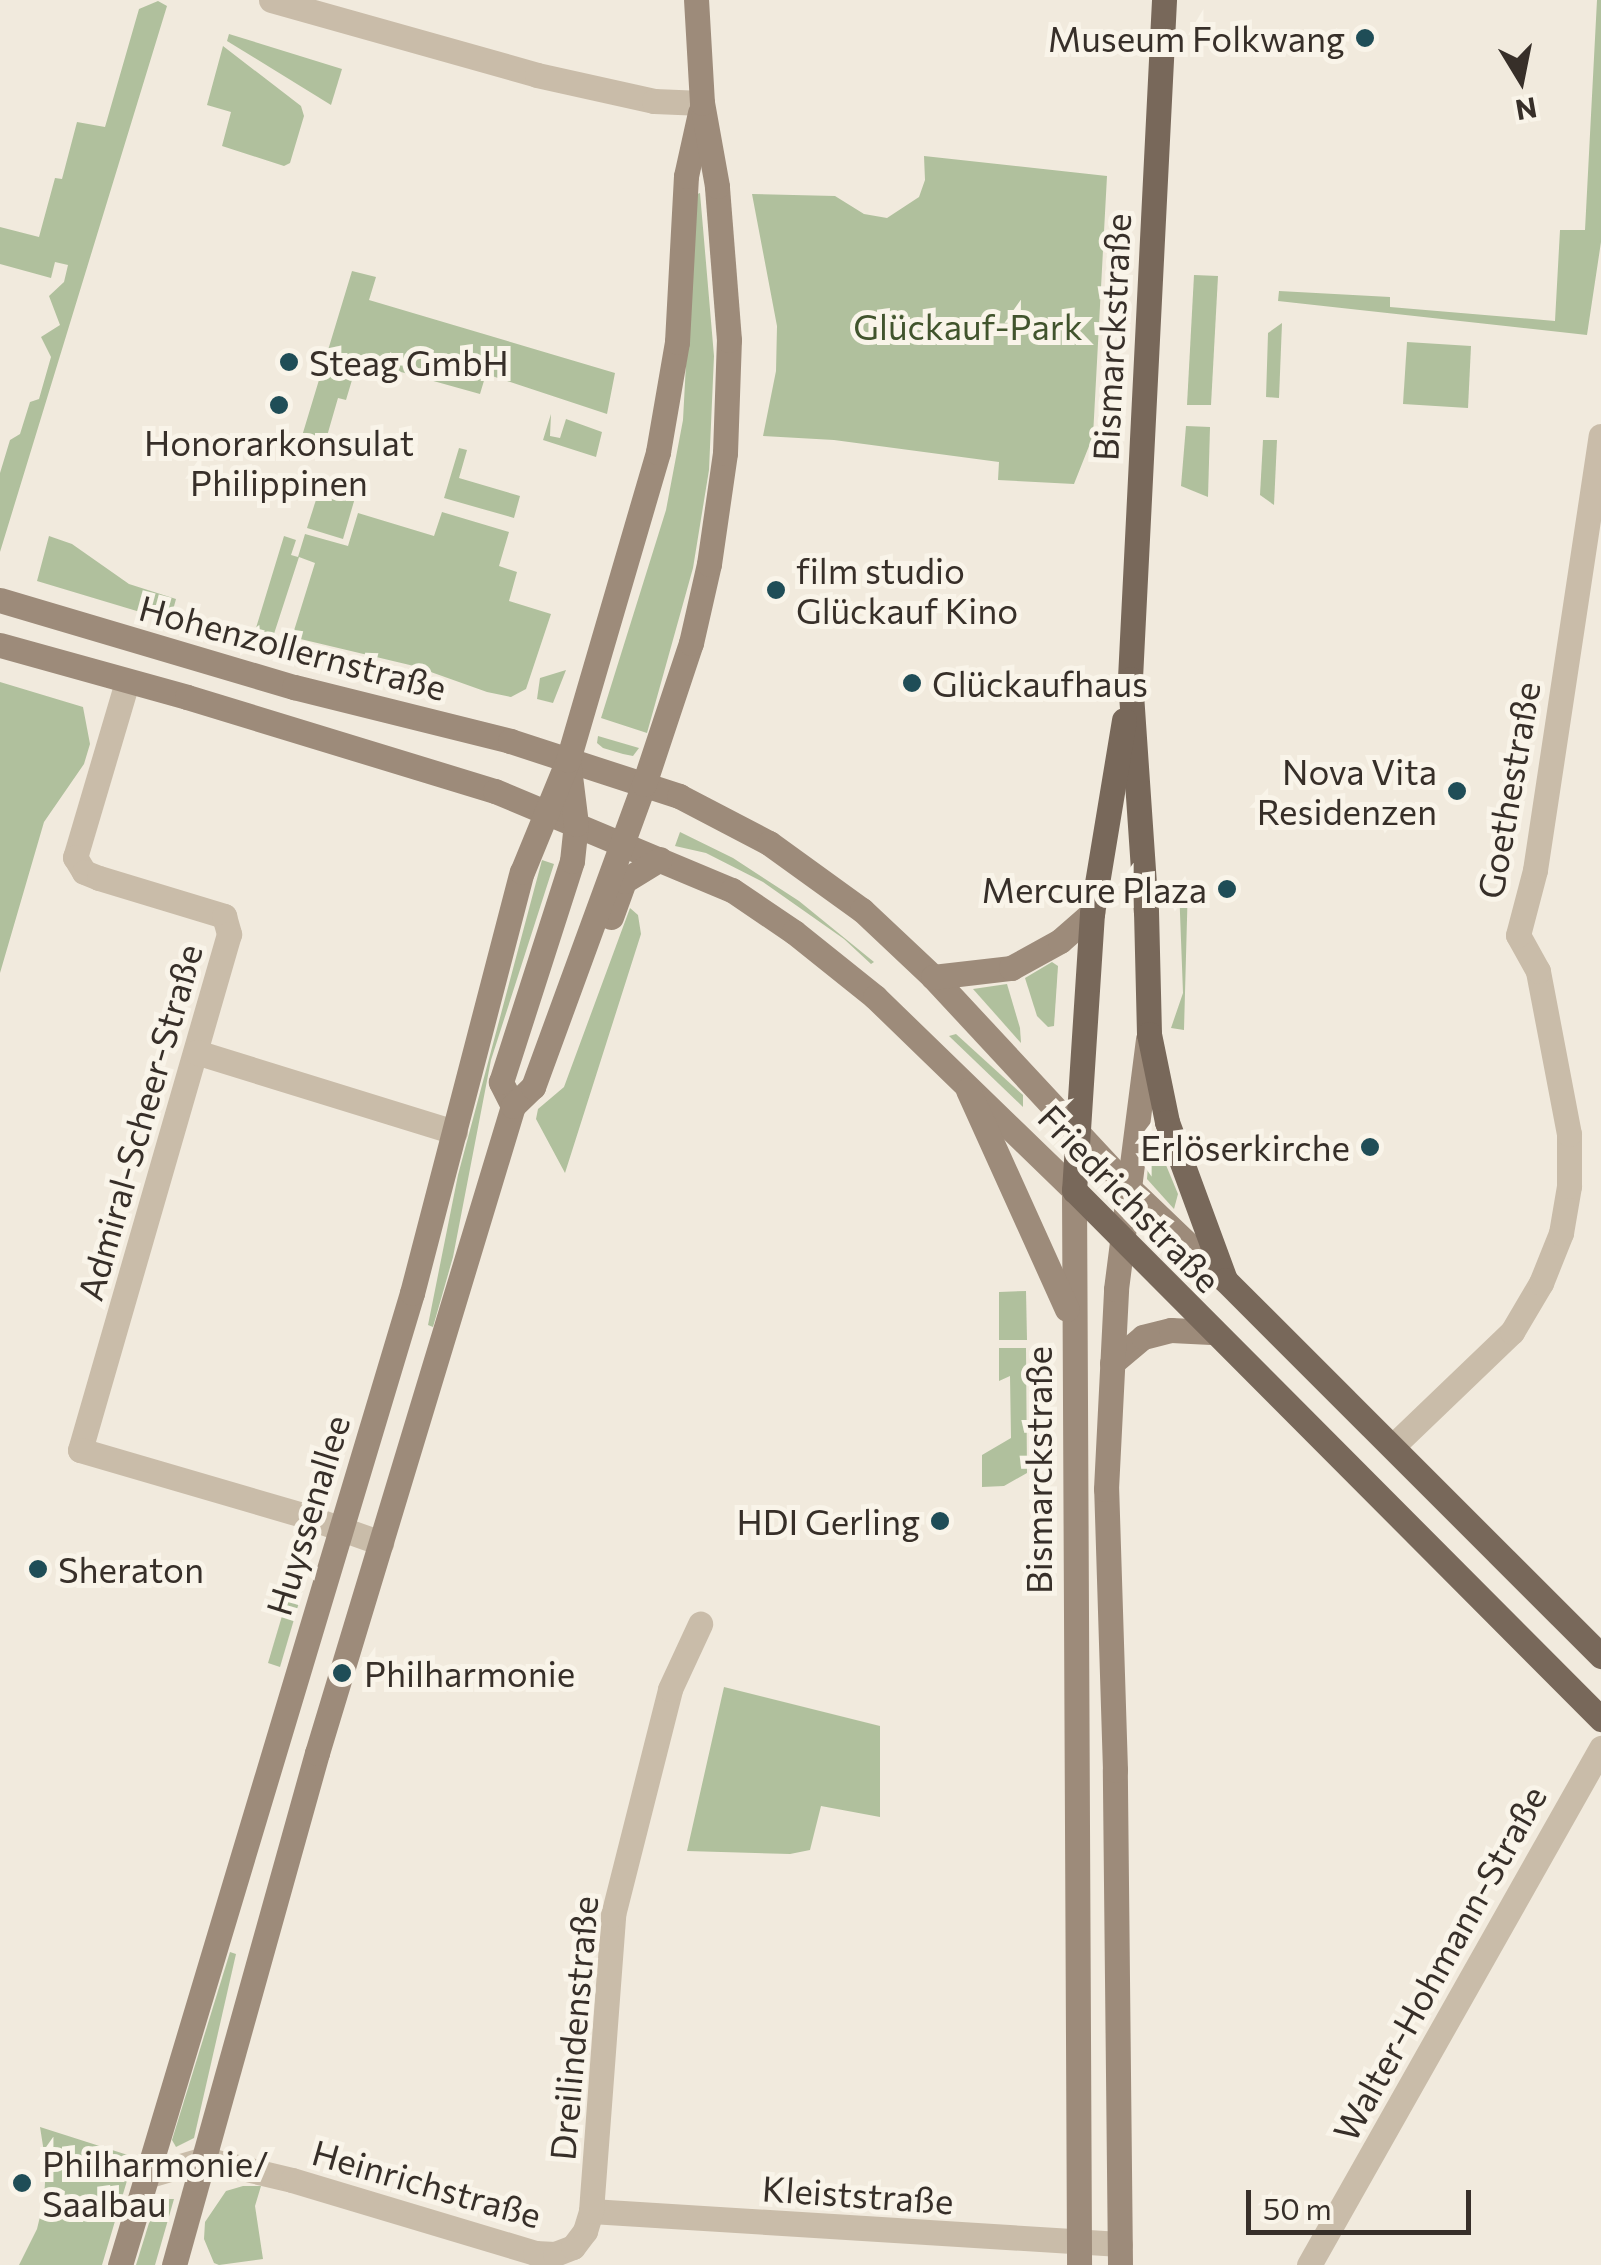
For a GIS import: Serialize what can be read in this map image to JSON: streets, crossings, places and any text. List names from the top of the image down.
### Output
{
  "streets": {
    "main road": [
      "Bismarckstraße",
      "Hohenzollernstraße",
      "Friedrichstraße",
      "Huyssenallee"
    ],
    "street": [
      "Goethestraße",
      "Admiral-Scheer-Straße",
      "Walter-Hohmann-Straße",
      "Dreilindenstraße",
      "Heinrichstraße",
      "Kleiststraße"
    ]
  },
  "crossings": [
    ["Bismarckstraße", "Friedrichstraße"],
    ["Bismarckstraße", "Kleiststraße"],
    ["Hohenzollernstraße", "Friedrichstraße"],
    ["Hohenzollernstraße", "Huyssenallee"],
    ["Goethestraße", "Friedrichstraße"],
    ["Admiral-Scheer-Straße", "Huyssenallee"],
    ["Friedrichstraße", "Huyssenallee"],
    ["Huyssenallee", "Heinrichstraße"],
    ["Dreilindenstraße", "Heinrichstraße"],
    ["Dreilindenstraße", "Kleiststraße"]
  ],
  "parks": ["Glückauf-Park"],
  "places": [
    "Museum Folkwang",
    "Steag GmbH",
    "Honorarkonsulat Philippinen",
    "film studio Glückauf Kino",
    "Glückaufhaus",
    "Nova Vita Residenzen",
    "Mercure Plaza",
    "Erlöserkirche",
    "HDI Gerling",
    "Sheraton",
    "Philharmonie",
    "Philharmonie/ Saalbau"
  ],
  "scale_bar": "50 m",
  "north": "bottom"
}
